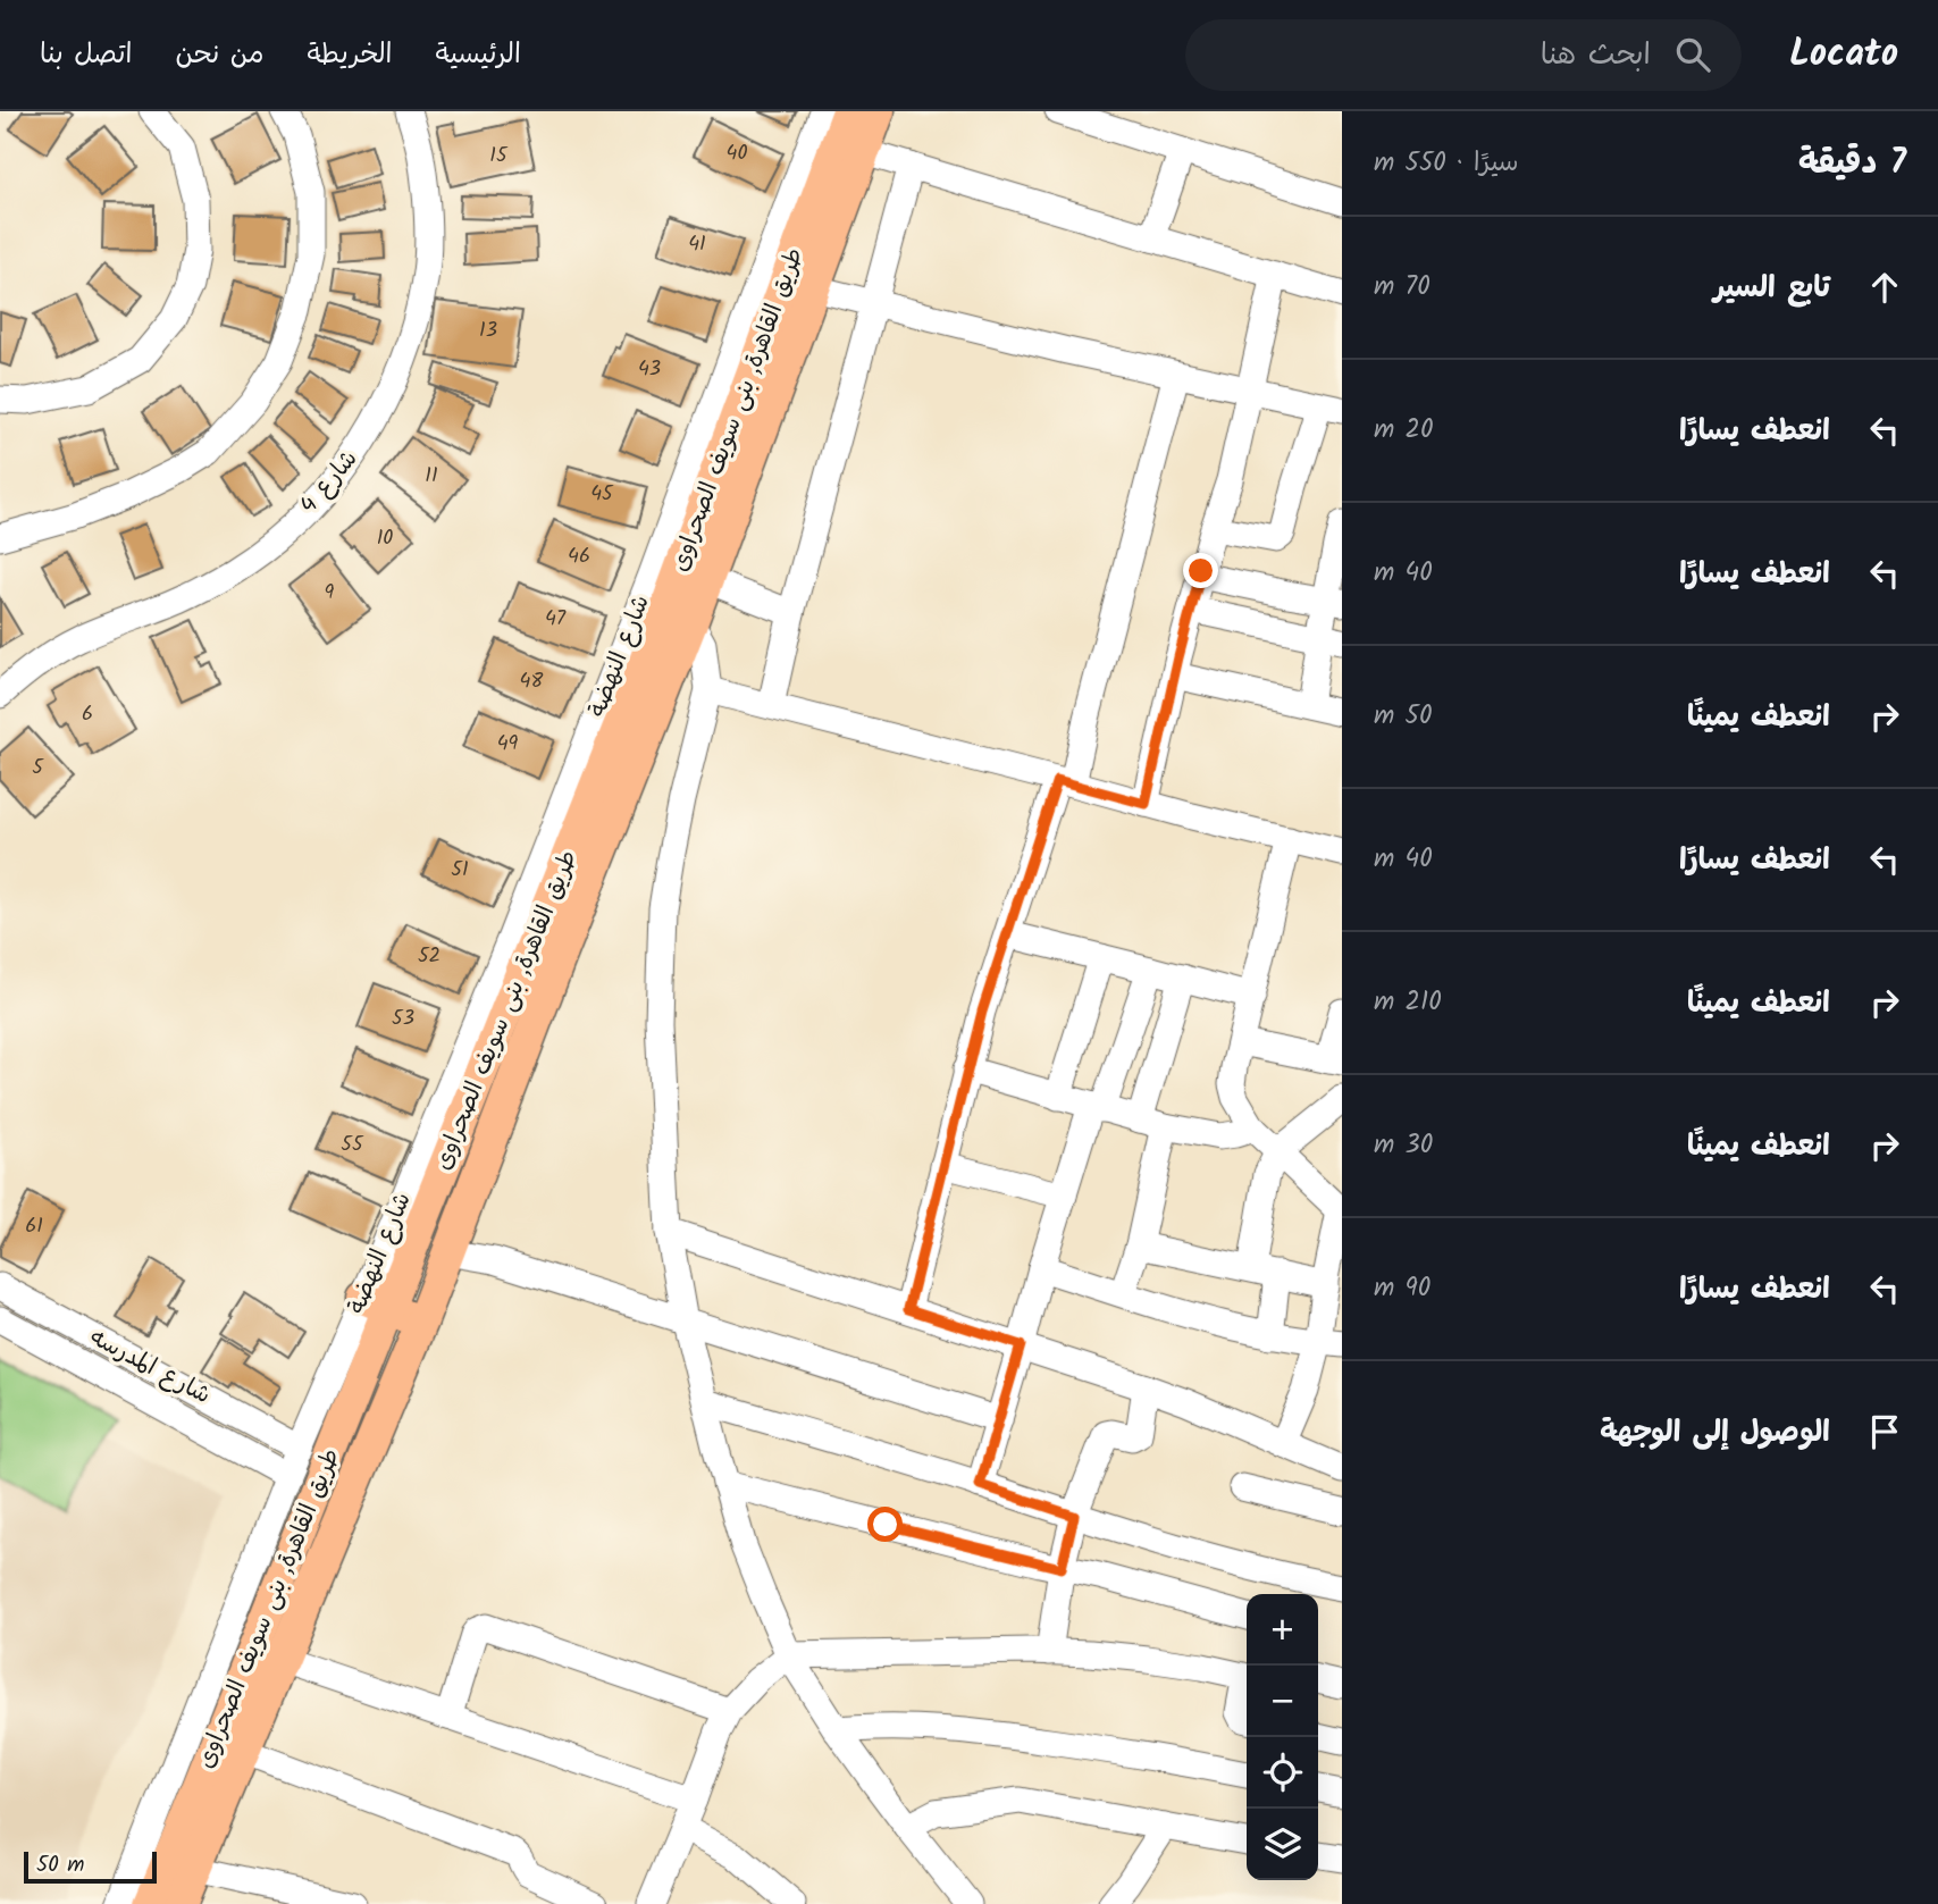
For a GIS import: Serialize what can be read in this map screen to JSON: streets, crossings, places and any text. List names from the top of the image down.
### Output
{
  "streets": {
    "main road": ["طريق القاهرة, بنى سويف الصحراوى"],
    "street": ["شارع 4", "شارع النهضة", "شارع المدرسه"]
  },
  "crossings": [
    ["طريق القاهرة, بنى سويف الصحراوى", "شارع النهضة"],
    ["شارع النهضة", "شارع المدرسه"]
  ],
  "house_numbers": [
    "40",
    "15",
    "41",
    "13",
    "43",
    "11",
    "45",
    "10",
    "46",
    "9",
    "47",
    "48",
    "6",
    "49",
    "5",
    "51",
    "52",
    "53",
    "55",
    "61"
  ],
  "scale_bar": "50 m",
  "page": {
    "header": "Locato",
    "search": "ابحث هنا",
    "nav": [
      "الرئيسية",
      "الخريطة",
      "من نحن",
      "اتصل بنا"
    ],
    "heading": ["7 دقيقة", "سيرًا · 550 m"],
    "list": [
      ["تابع السير", "70 m"],
      ["انعطف يسارًا", "20 m"],
      ["انعطف يسارًا", "40 m"],
      ["انعطف يمينًا", "50 m"],
      ["انعطف يسارًا", "40 m"],
      ["انعطف يمينًا", "210 m"],
      ["انعطف يمينًا", "30 m"],
      ["انعطف يسارًا", "90 m"],
      "الوصول إلى الوجهة"
    ],
    "map_buttons": ["+", "−"],
    "scale": "50 m"
  }
}
